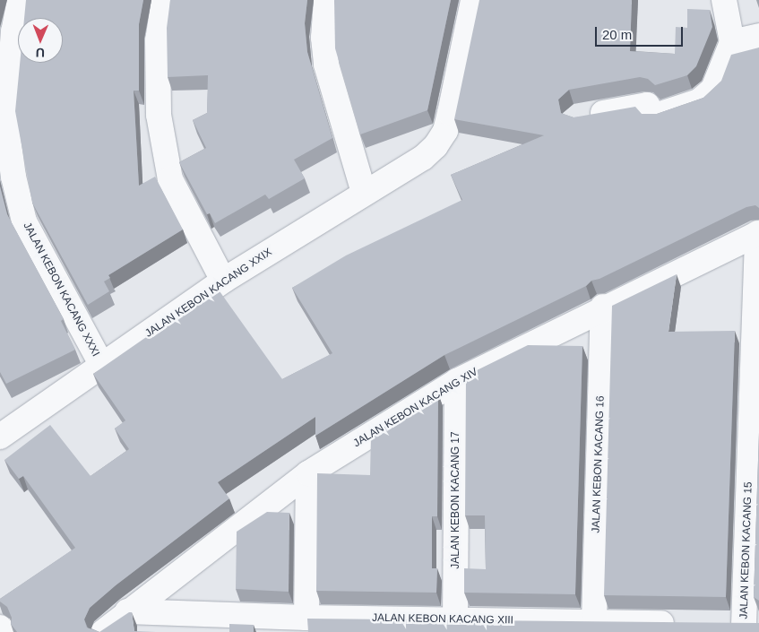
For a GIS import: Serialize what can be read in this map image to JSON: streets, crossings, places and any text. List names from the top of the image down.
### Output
{
  "streets": {
    "street": [
      "JALAN KEBON KACANG XXXI",
      "JALAN KEBON KACANG XXIX",
      "JALAN KEBON KACANG XIV",
      "JALAN KEBON KACANG 16",
      "JALAN KEBON KACANG 17",
      "JALAN KEBON KACANG 15",
      "JALAN KEBON KACANG XIII"
    ]
  },
  "crossings": [
    ["JALAN KEBON KACANG XXXI", "JALAN KEBON KACANG XXIX"],
    ["JALAN KEBON KACANG XIV", "JALAN KEBON KACANG 16"],
    ["JALAN KEBON KACANG XIV", "JALAN KEBON KACANG 17"],
    ["JALAN KEBON KACANG XIV", "JALAN KEBON KACANG 15"],
    ["JALAN KEBON KACANG XIV", "JALAN KEBON KACANG XIII"],
    ["JALAN KEBON KACANG 16", "JALAN KEBON KACANG XIII"],
    ["JALAN KEBON KACANG 17", "JALAN KEBON KACANG XIII"]
  ],
  "scale_bar": "20 m",
  "north": "bottom"
}
